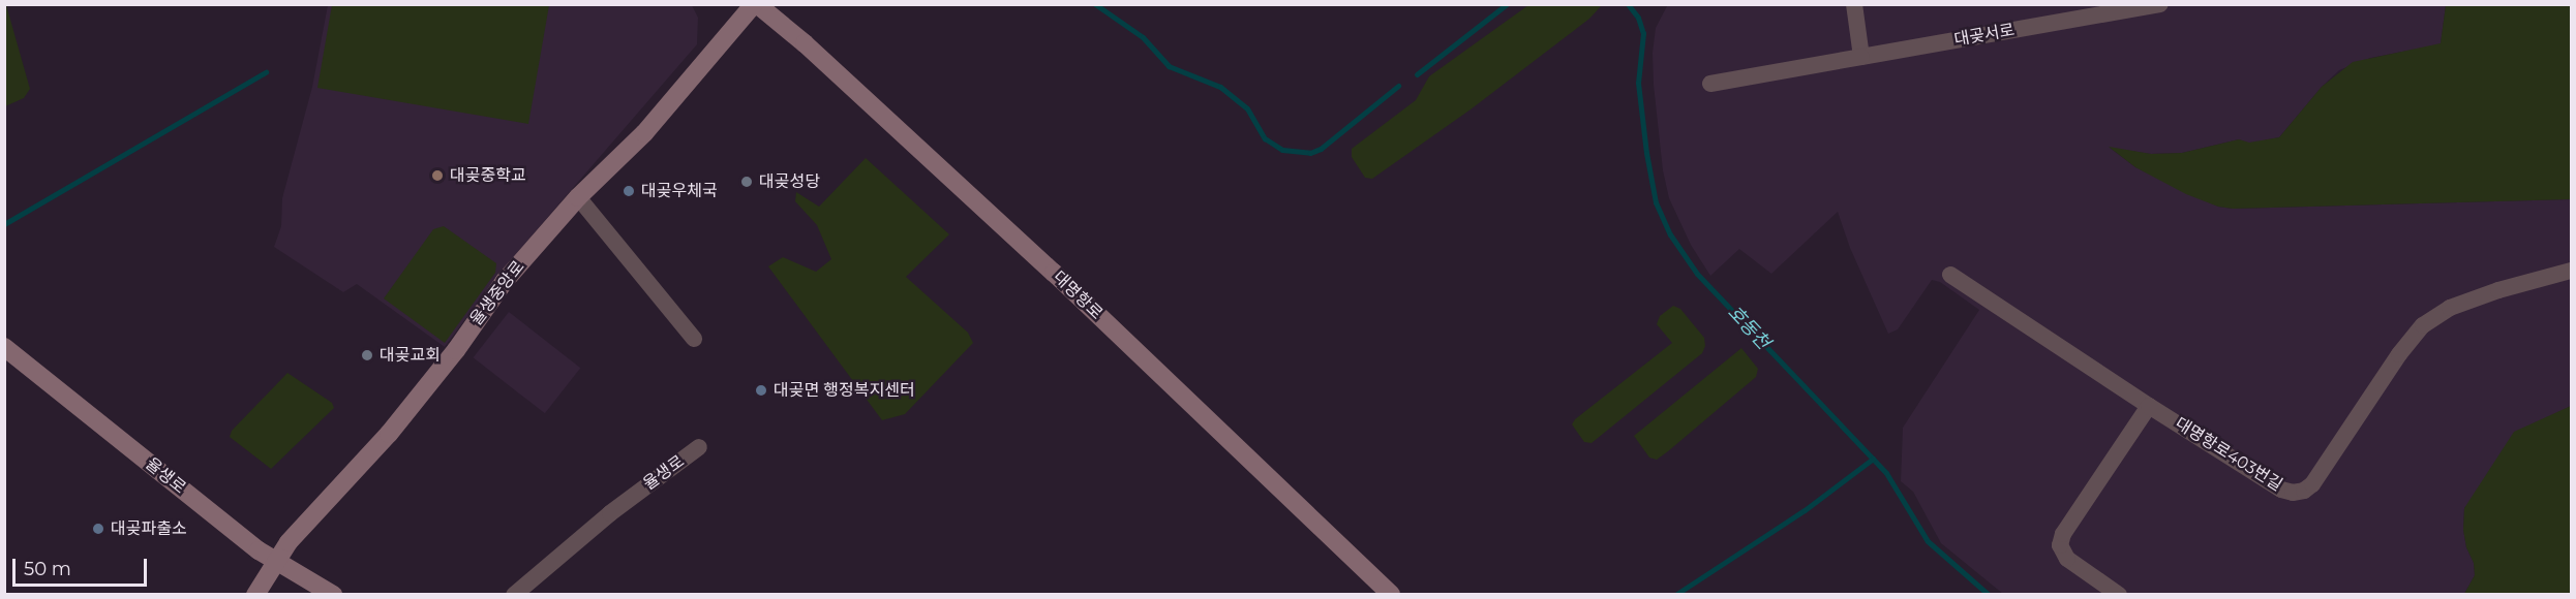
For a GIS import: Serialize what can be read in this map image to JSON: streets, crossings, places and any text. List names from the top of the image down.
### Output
{
  "streets": {
    "street": [
      "대곶서로",
      "율생중앙로",
      "대명항로",
      "대명항로403번길",
      "율생로"
    ]
  },
  "crossings": [
    ["율생중앙로", "대명항로"],
    ["율생중앙로", "율생로"]
  ],
  "water": ["호동천"],
  "places": [
    "대곶중학교",
    "대곶성당",
    "대곶우체국",
    "대곶교회",
    "대곶면 행정복지센터",
    "대곶파출소"
  ],
  "scale_bar": "50 m"
}
